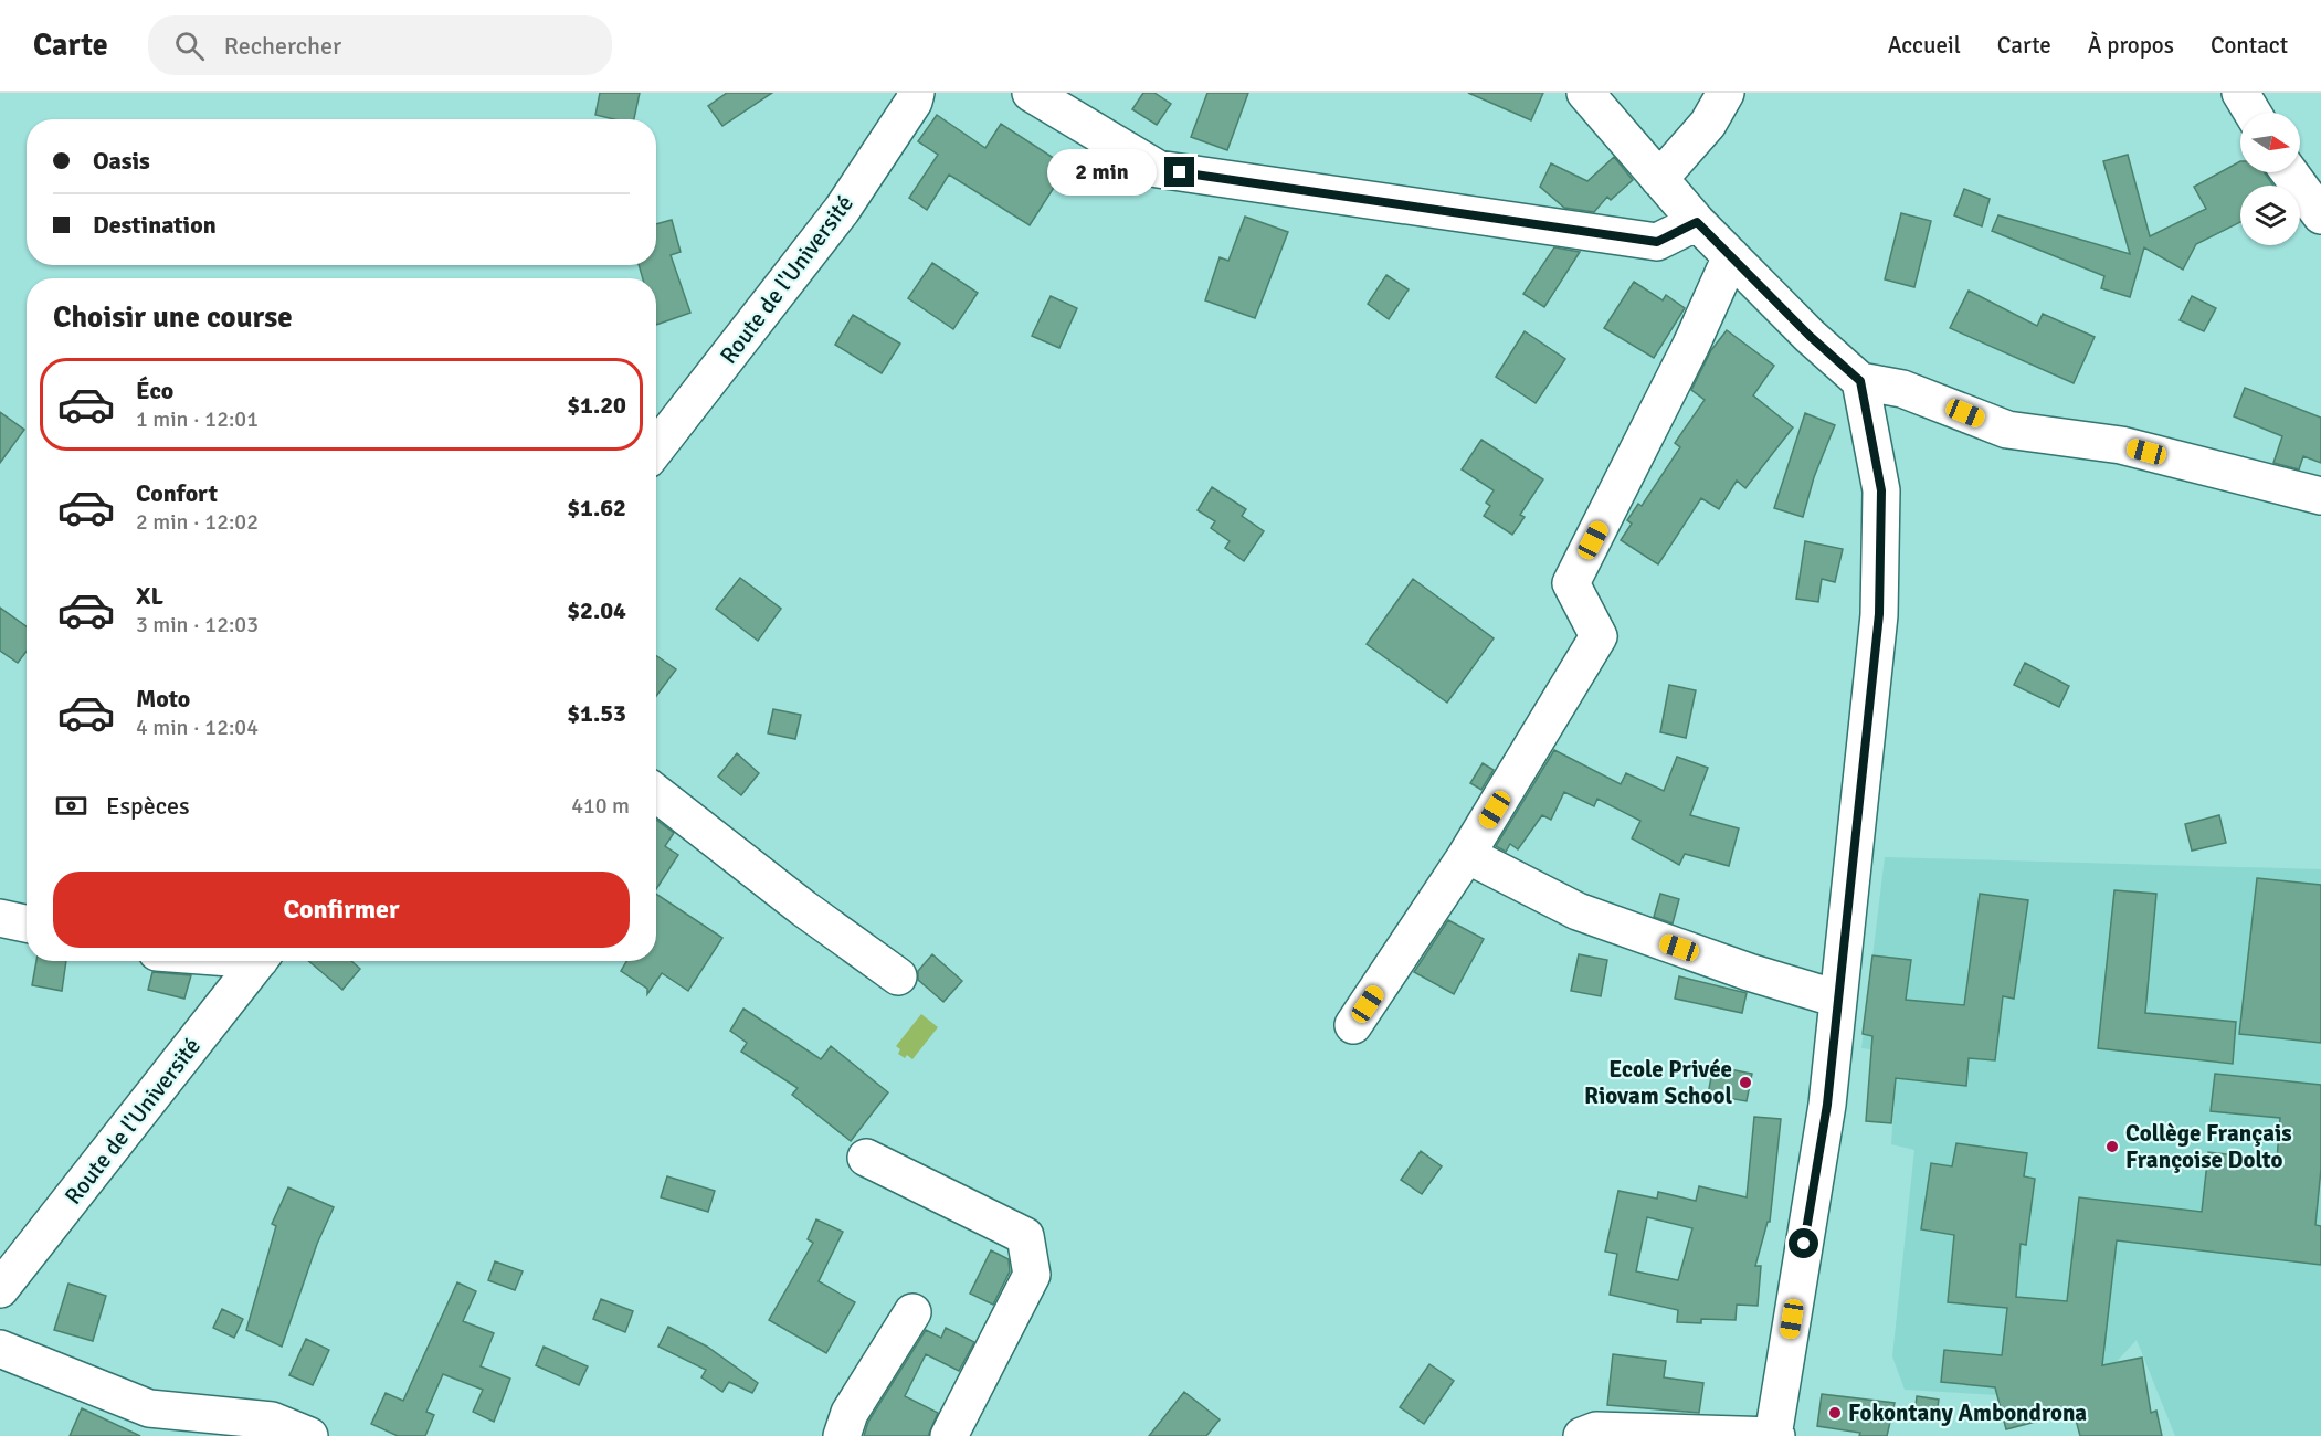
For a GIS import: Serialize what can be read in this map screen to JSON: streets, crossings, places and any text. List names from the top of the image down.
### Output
{
  "streets": {
    "street": ["Route de l'Université"]
  },
  "places": ["Ecole Privée Riovam School", "Collège Français Françoise Dolto", "Fokontany Ambondrona"],
  "north": "right",
  "page": {
    "header": "Carte",
    "search": "Rechercher",
    "nav": [
      "Accueil",
      "Carte",
      "À propos",
      "Contact"
    ],
    "banner": ["Oasis", "Destination"],
    "bubble": "2 min",
    "heading": "Choisir une course",
    "list": [
      {
        "name": "Éco",
        "note": "1 min · 12:01",
        "value": "$1.20"
      },
      {
        "name": "Confort",
        "note": "2 min · 12:02",
        "value": "$1.62"
      },
      {
        "name": "XL",
        "note": "3 min · 12:03",
        "value": "$2.04"
      },
      {
        "name": "Moto",
        "note": "4 min · 12:04",
        "value": "$1.53"
      }
    ],
    "pay": ["Espèces", "410 m"],
    "buttons": "Confirmer"
  }
}
